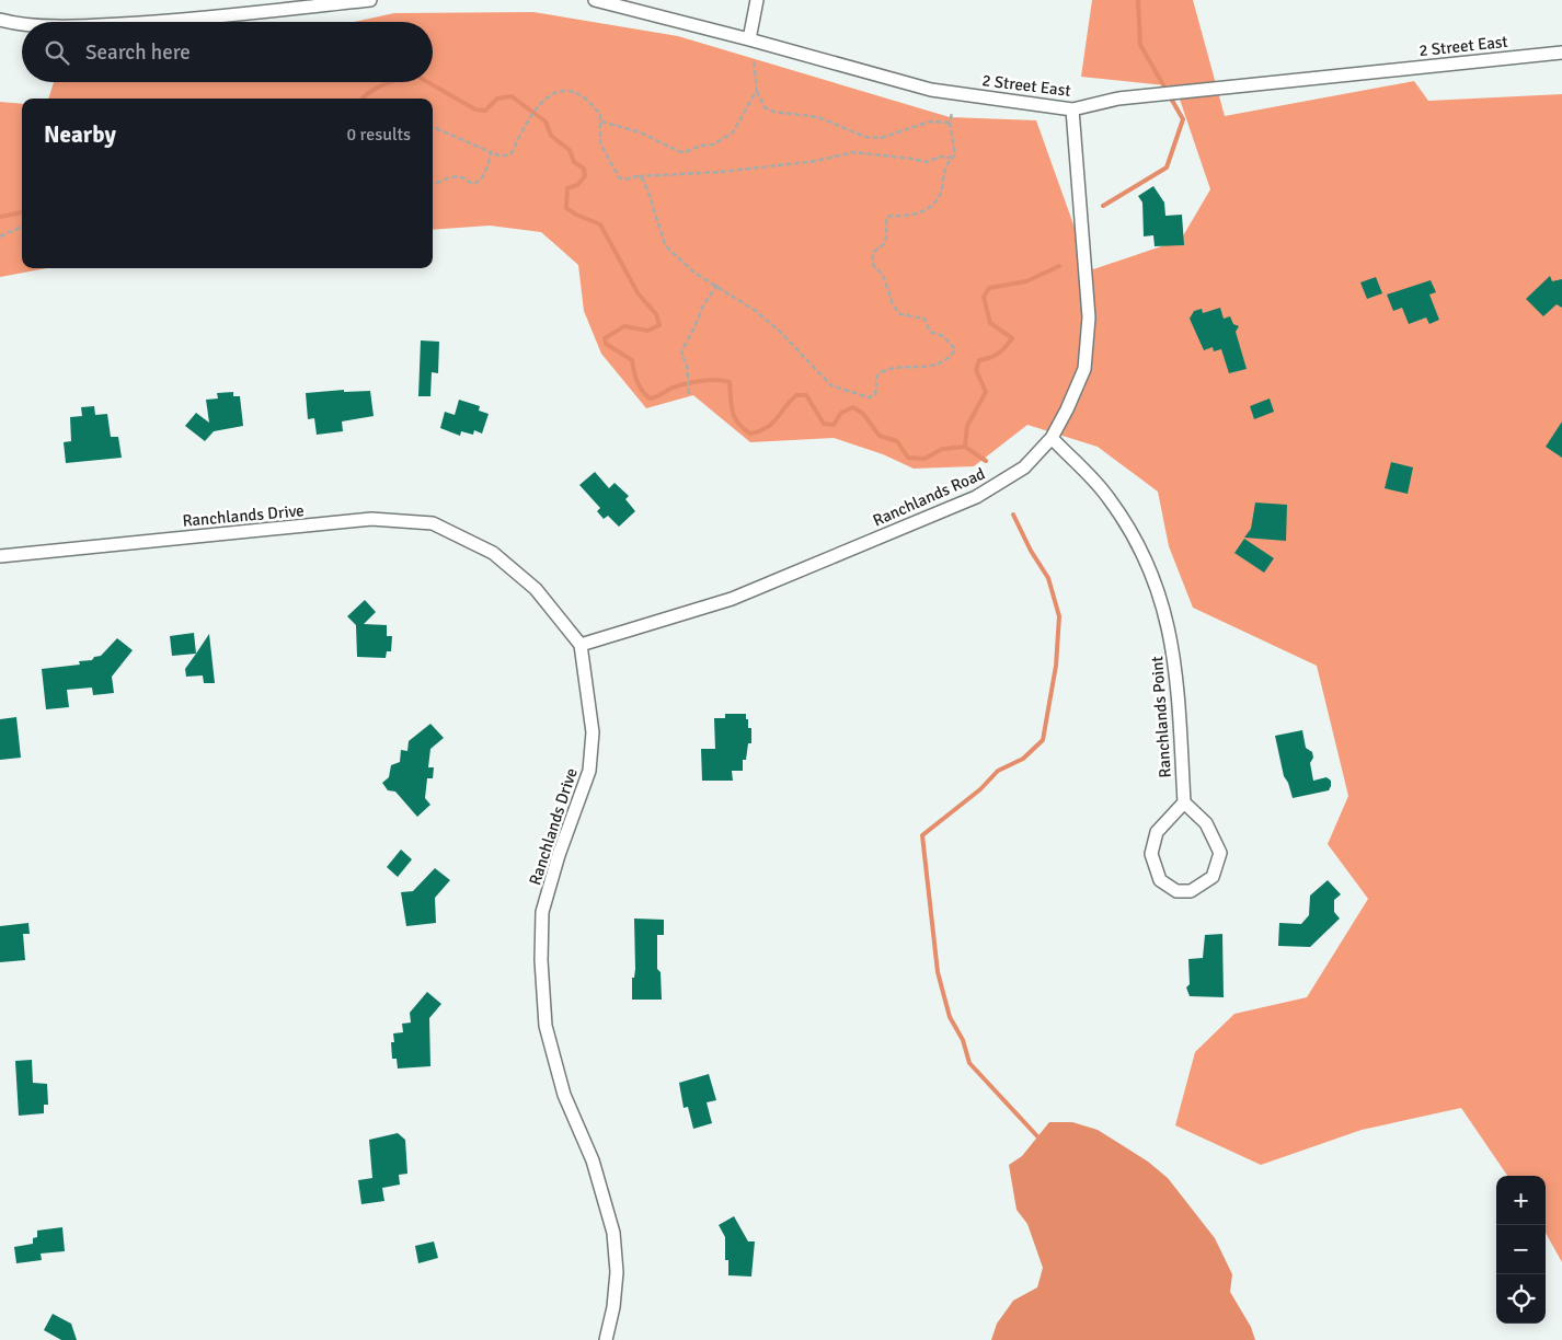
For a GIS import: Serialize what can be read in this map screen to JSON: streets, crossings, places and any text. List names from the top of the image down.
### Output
{
  "streets": {
    "street": [
      "2 Street East",
      "Ranchlands Road",
      "Ranchlands Drive",
      "Ranchlands Point"
    ]
  },
  "crossings": [
    ["2 Street East", "Ranchlands Road"],
    ["Ranchlands Road", "Ranchlands Drive"],
    ["Ranchlands Road", "Ranchlands Point"]
  ],
  "page": {
    "search": "Search here",
    "heading": ["Nearby", "0 results"],
    "map_buttons": ["+", "−"]
  }
}
